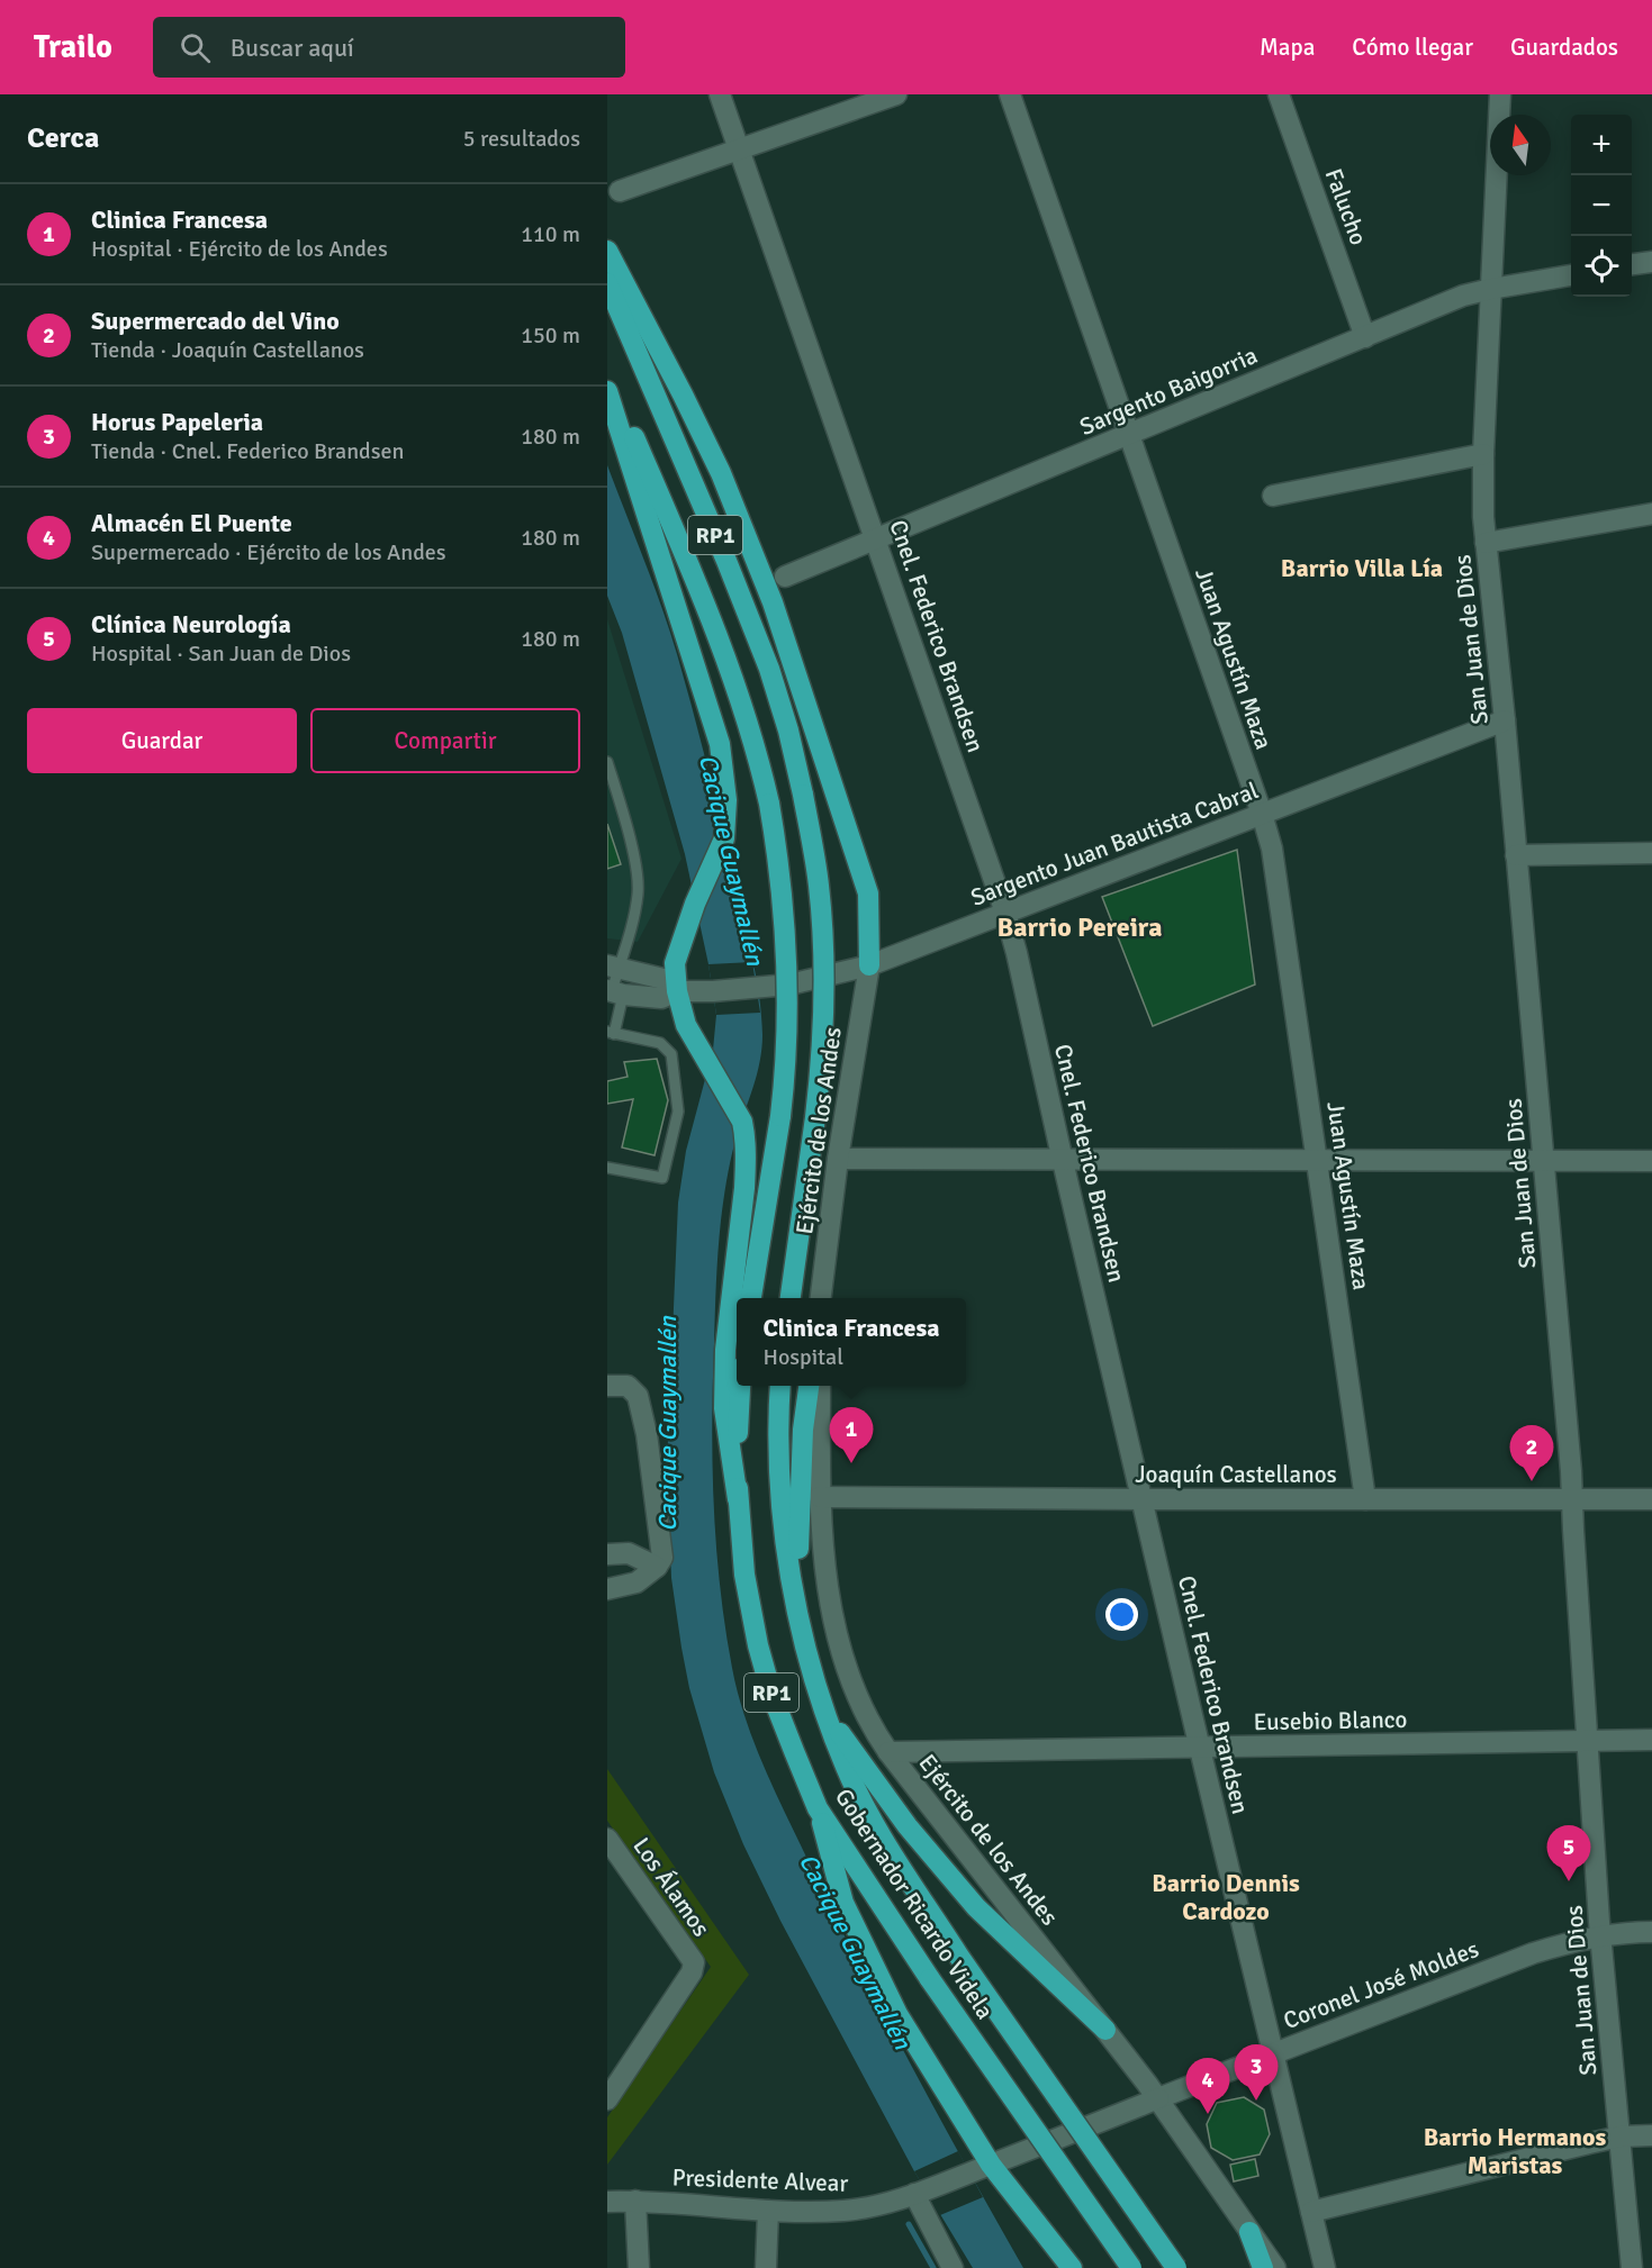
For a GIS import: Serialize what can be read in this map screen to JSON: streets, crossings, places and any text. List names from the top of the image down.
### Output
{
  "streets": {
    "highway": ["RP1", "Gobernador Ricardo Videla"],
    "street": [
      "Falucho",
      "Sargento Baigorria",
      "Cnel. Federico Brandsen",
      "San Juan de Dios",
      "Juan Agustín Maza",
      "Sargento Juan Bautista Cabral",
      "Ejército de los Andes",
      "Joaquín Castellanos",
      "Eusebio Blanco",
      "Los Álamos",
      "Coronel José Moldes",
      "Presidente Alvear"
    ]
  },
  "crossings": [
    ["Falucho", "Sargento Baigorria"],
    ["Sargento Baigorria", "Cnel. Federico Brandsen"],
    ["Sargento Baigorria", "San Juan de Dios"],
    ["Sargento Baigorria", "Juan Agustín Maza"],
    ["Cnel. Federico Brandsen", "Sargento Juan Bautista Cabral"],
    ["Cnel. Federico Brandsen", "Joaquín Castellanos"],
    ["Cnel. Federico Brandsen", "Eusebio Blanco"],
    ["Cnel. Federico Brandsen", "Coronel José Moldes"],
    ["San Juan de Dios", "Sargento Juan Bautista Cabral"],
    ["San Juan de Dios", "Joaquín Castellanos"],
    ["San Juan de Dios", "Eusebio Blanco"],
    ["San Juan de Dios", "Coronel José Moldes"],
    ["Juan Agustín Maza", "Sargento Juan Bautista Cabral"],
    ["Juan Agustín Maza", "Joaquín Castellanos"],
    ["Sargento Juan Bautista Cabral", "Ejército de los Andes"],
    ["Ejército de los Andes", "Joaquín Castellanos"],
    ["Ejército de los Andes", "Eusebio Blanco"],
    ["Ejército de los Andes", "Coronel José Moldes"],
    ["Coronel José Moldes", "Presidente Alvear"]
  ],
  "districts": [
    "Barrio Villa Lía",
    "Barrio Pereira",
    "Barrio Dennis Cardozo",
    "Barrio Hermanos Maristas"
  ],
  "water": ["Cacique Guaymallén"],
  "north": "top",
  "page": {
    "header": "Trailo",
    "search": "Buscar aquí",
    "nav": ["Mapa", "Cómo llegar", "Guardados"],
    "heading": ["Cerca", "5 resultados"],
    "map_buttons": ["+", "−"],
    "list": [
      {
        "mark": "1",
        "name": "Clinica Francesa",
        "note": "Hospital · Ejército de los Andes",
        "value": "110 m"
      },
      {
        "mark": "2",
        "name": "Supermercado del Vino",
        "note": "Tienda · Joaquín Castellanos",
        "value": "150 m"
      },
      {
        "mark": "3",
        "name": "Horus Papeleria",
        "note": "Tienda · Cnel. Federico Brandsen",
        "value": "180 m"
      },
      {
        "mark": "4",
        "name": "Almacén El Puente",
        "note": "Supermercado · Ejército de los Andes",
        "value": "180 m"
      },
      {
        "mark": "5",
        "name": "Clínica Neurología",
        "note": "Hospital · San Juan de Dios",
        "value": "180 m"
      }
    ],
    "buttons": ["Guardar", "Compartir"],
    "popup": ["Clinica Francesa", "Hospital"],
    "pins": [
      "1",
      "2",
      "5",
      "3",
      "4"
    ]
  }
}
